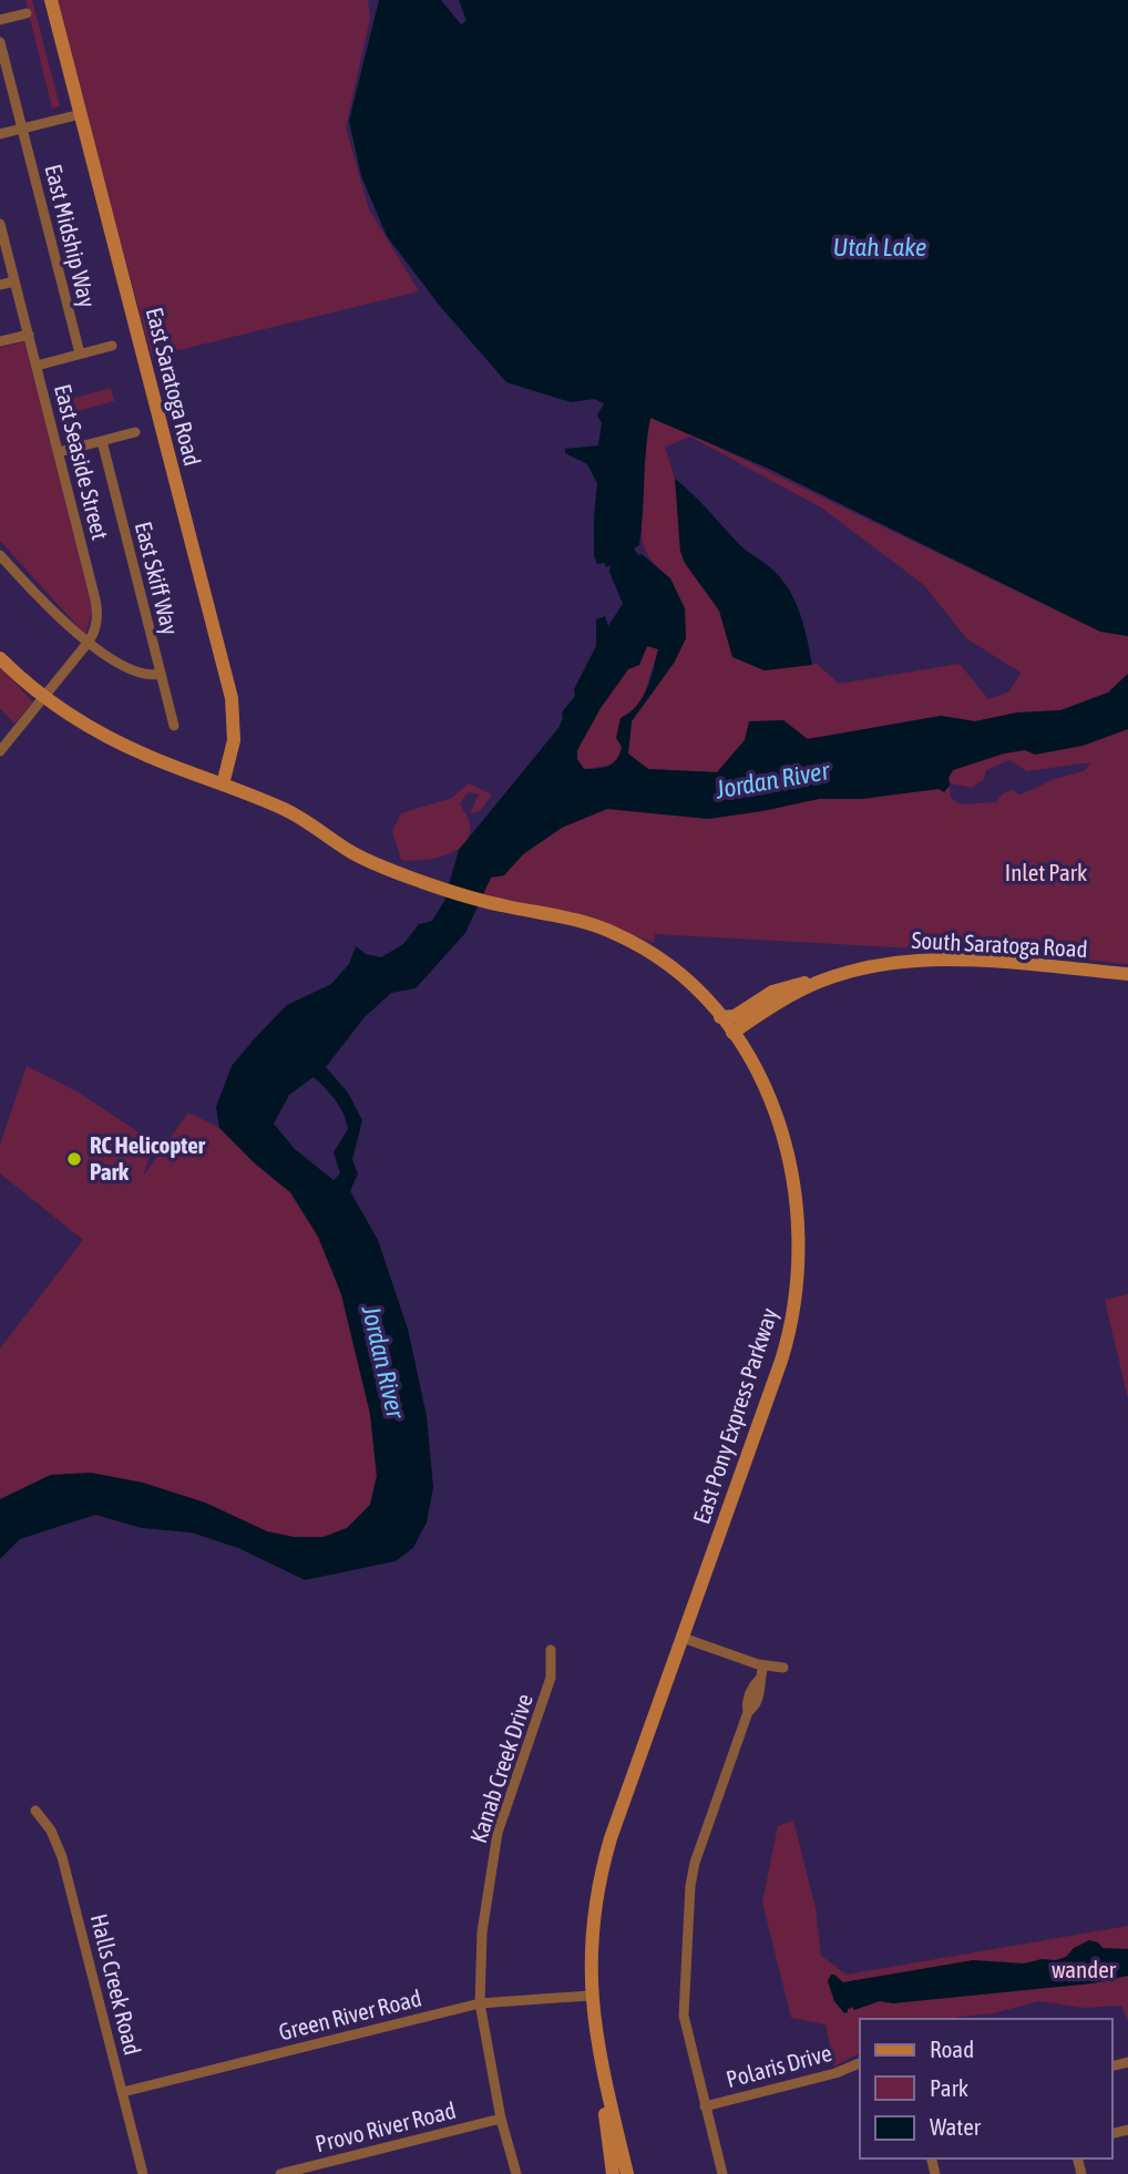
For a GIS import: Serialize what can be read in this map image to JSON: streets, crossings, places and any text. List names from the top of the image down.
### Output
{
  "streets": {
    "main road": ["East Saratoga Road", "South Saratoga Road", "East Pony Express Parkway"],
    "street": [
      "East Midship Way",
      "East Seaside Street",
      "East Skiff Way",
      "Kanab Creek Drive",
      "Halls Creek Road",
      "Green River Road",
      "Polaris Drive",
      "Provo River Road"
    ]
  },
  "crossings": [
    ["East Saratoga Road", "East Pony Express Parkway"],
    ["East Seaside Street", "East Pony Express Parkway"],
    ["East Pony Express Parkway", "Green River Road"],
    ["Kanab Creek Drive", "Green River Road"],
    ["Kanab Creek Drive", "Provo River Road"],
    ["Halls Creek Road", "Green River Road"]
  ],
  "water": ["Utah Lake", "Jordan River"],
  "parks": ["Inlet Park", "wander"],
  "places": ["RC Helicopter Park"],
  "legend": ["Road", "Park", "Water"]
}
